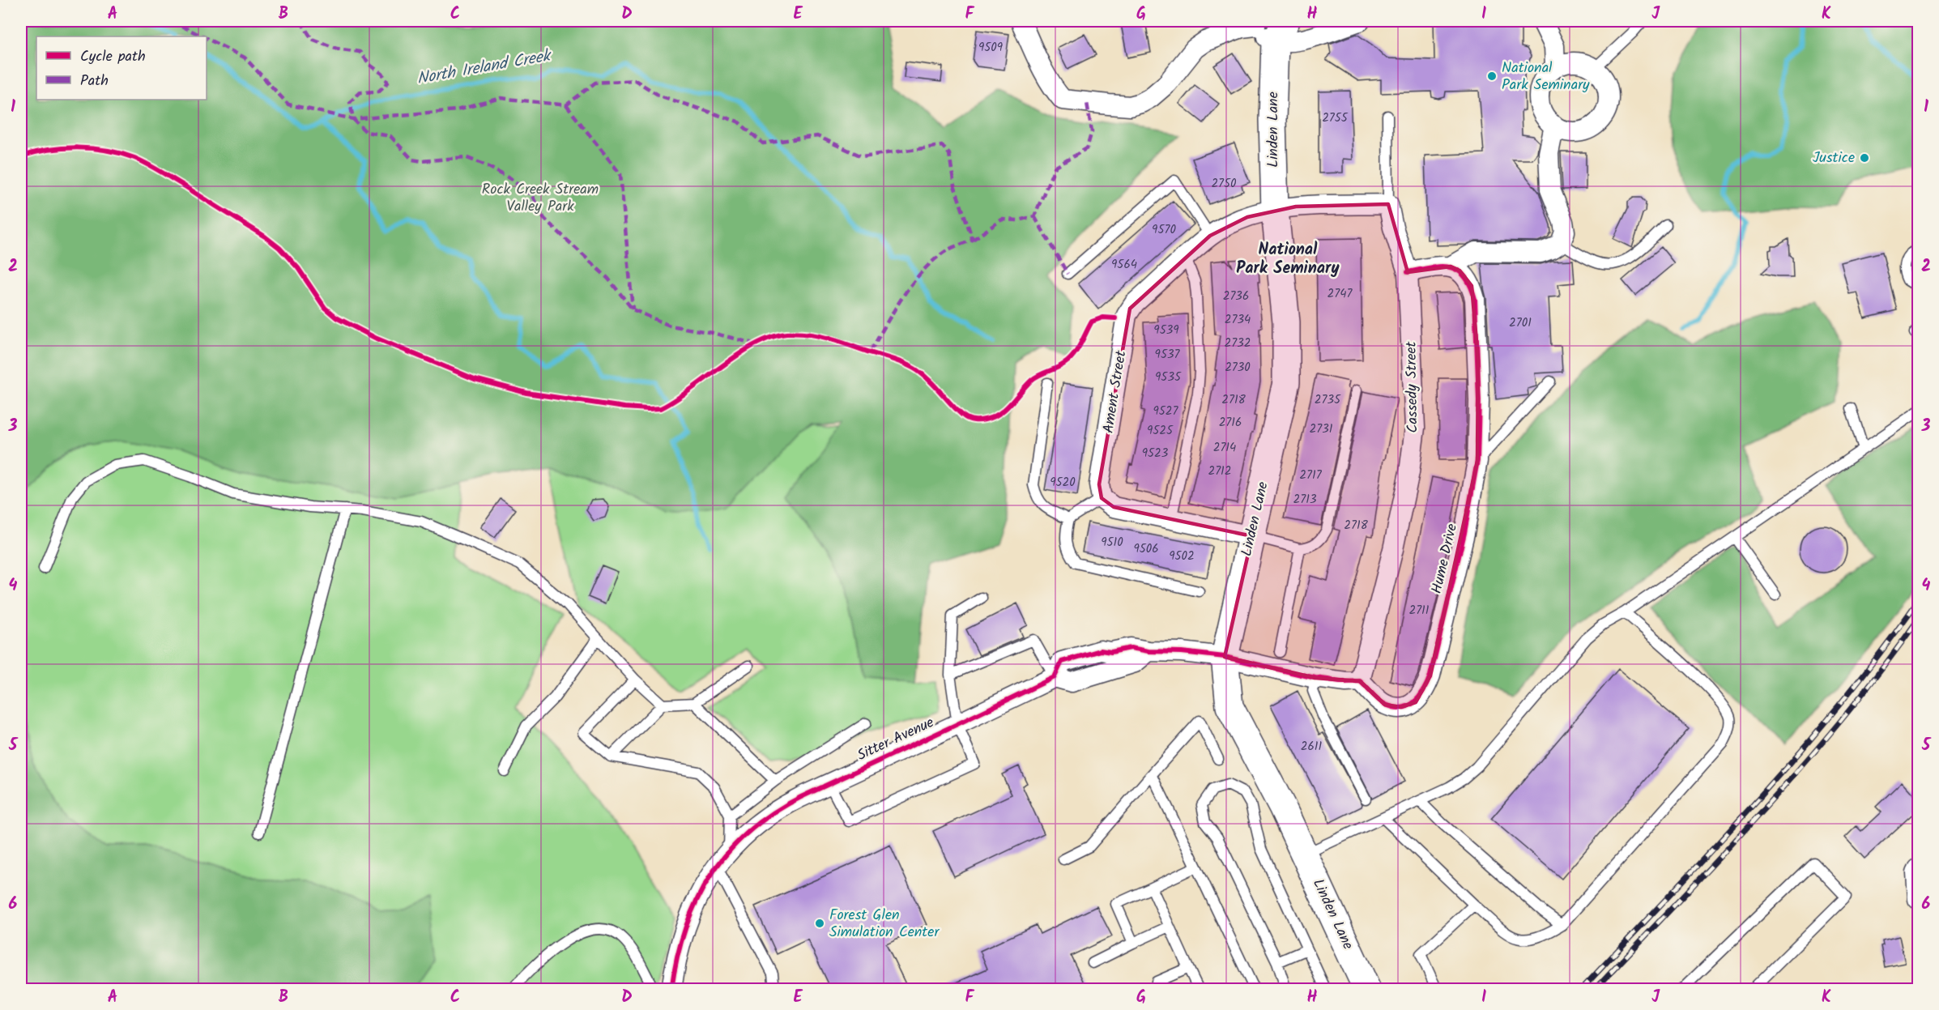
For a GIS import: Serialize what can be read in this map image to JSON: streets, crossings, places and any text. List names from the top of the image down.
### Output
{
  "streets": {
    "street": [
      "Linden Lane",
      "Cassedy Street",
      "Ament Street",
      "Hume Drive",
      "Sitter Avenue"
    ]
  },
  "crossings": [
    ["Linden Lane", "Ament Street"],
    ["Linden Lane", "Sitter Avenue"],
    ["Cassedy Street", "Hume Drive"]
  ],
  "districts": ["National Park Seminary"],
  "water": ["North Ireland Creek"],
  "parks": ["Rock Creek Stream Valley Park"],
  "places": ["National Park Seminary", "Justice", "Forest Glen Simulation Center"],
  "house_numbers": [
    "9509",
    "2755",
    "2750",
    "9570",
    "9564",
    "2747",
    "2736",
    "2734",
    "2701",
    "9539",
    "2732",
    "9537",
    "2730",
    "9535",
    "2718",
    "2735",
    "9527",
    "2716",
    "2731",
    "9525",
    "2714",
    "9523",
    "2712",
    "2717",
    "9520",
    "2713",
    "2718",
    "9510",
    "9506",
    "9502",
    "2711",
    "2611"
  ],
  "legend": ["Cycle path", "Path"],
  "grid": {
    "columns": [
      "A",
      "B",
      "C",
      "D",
      "E",
      "F",
      "G",
      "H",
      "I",
      "J",
      "K"
    ],
    "rows": [
      "1",
      "2",
      "3",
      "4",
      "5",
      "6"
    ]
  }
}
